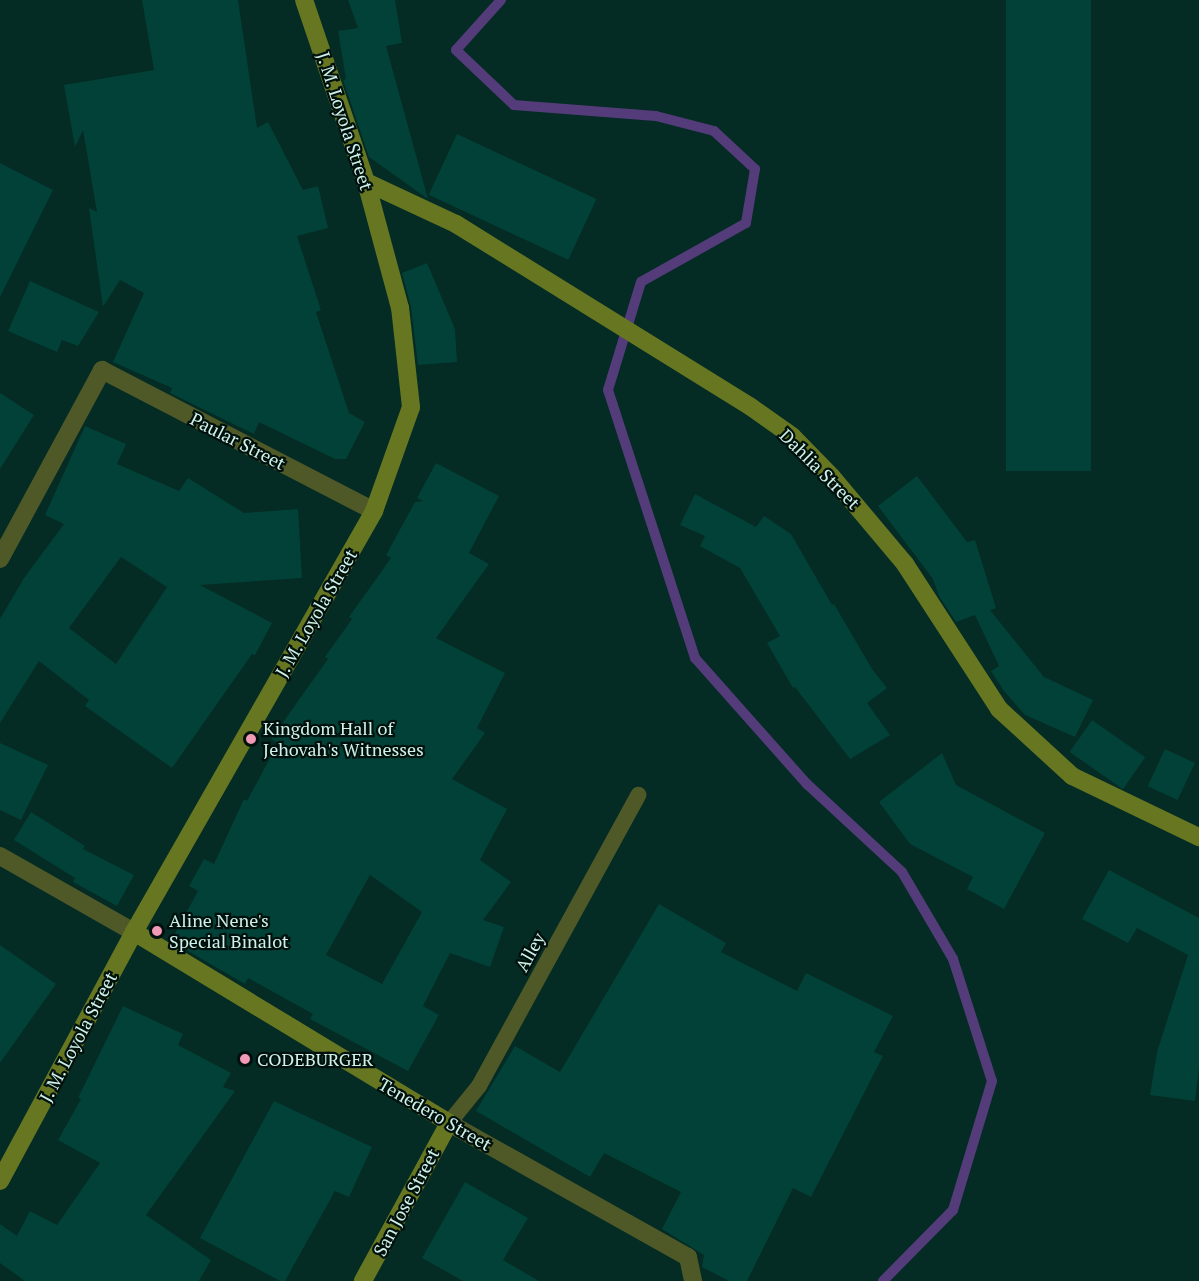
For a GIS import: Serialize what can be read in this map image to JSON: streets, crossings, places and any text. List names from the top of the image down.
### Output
{
  "streets": {
    "main road": [
      "J. M. Loyola Street",
      "Dahlia Street",
      "Tenedero Street",
      "San Jose Street"
    ],
    "street": ["Paular Street"],
    "lane": ["Alley"]
  },
  "crossings": [
    ["J. M. Loyola Street", "Paular Street"],
    ["J. M. Loyola Street", "Dahlia Street"],
    ["J. M. Loyola Street", "Tenedero Street"],
    ["Alley", "Tenedero Street"],
    ["Alley", "San Jose Street"],
    ["Tenedero Street", "San Jose Street"]
  ],
  "places": ["Kingdom Hall of Jehovah's Witnesses", "Aline Nene's Special Binalot", "CODEBURGER"]
}
